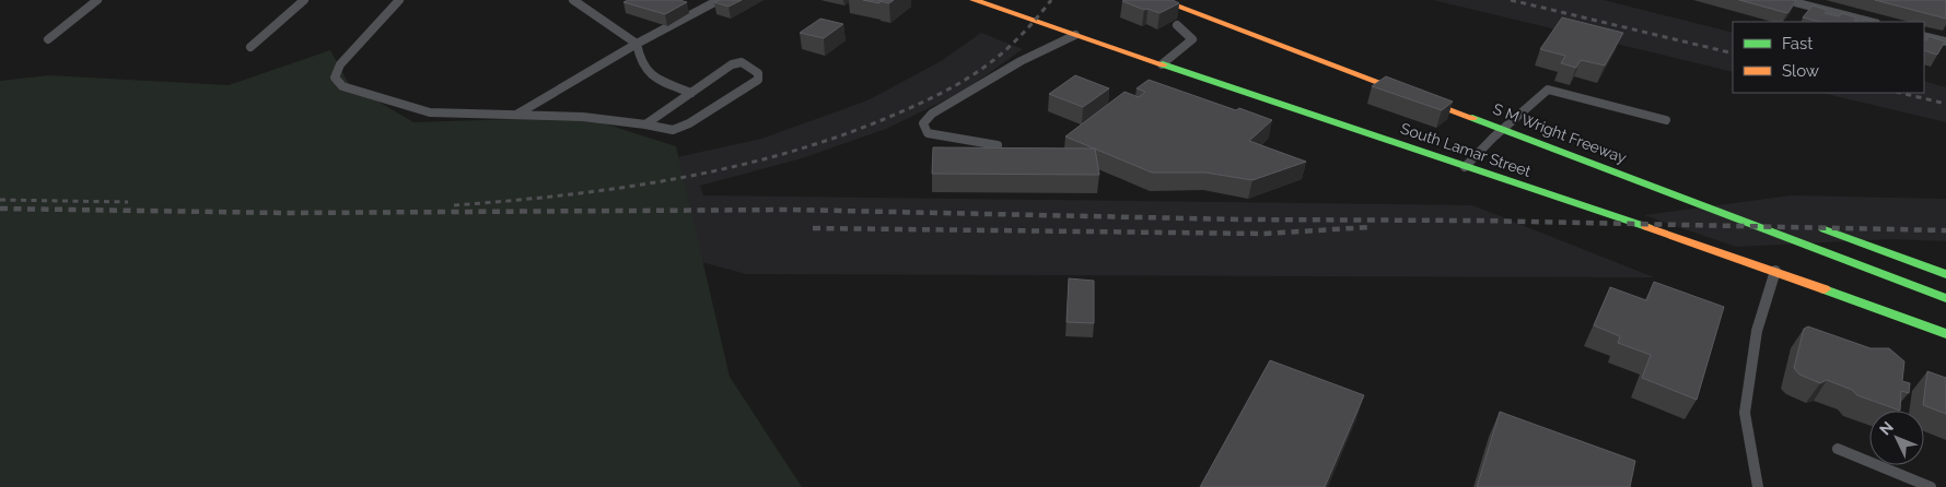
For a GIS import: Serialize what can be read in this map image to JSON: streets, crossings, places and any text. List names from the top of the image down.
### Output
{
  "streets": {
    "main road": ["S M Wright Freeway", "South Lamar Street"]
  },
  "legend": ["Fast", "Slow"],
  "north": "top left"
}
